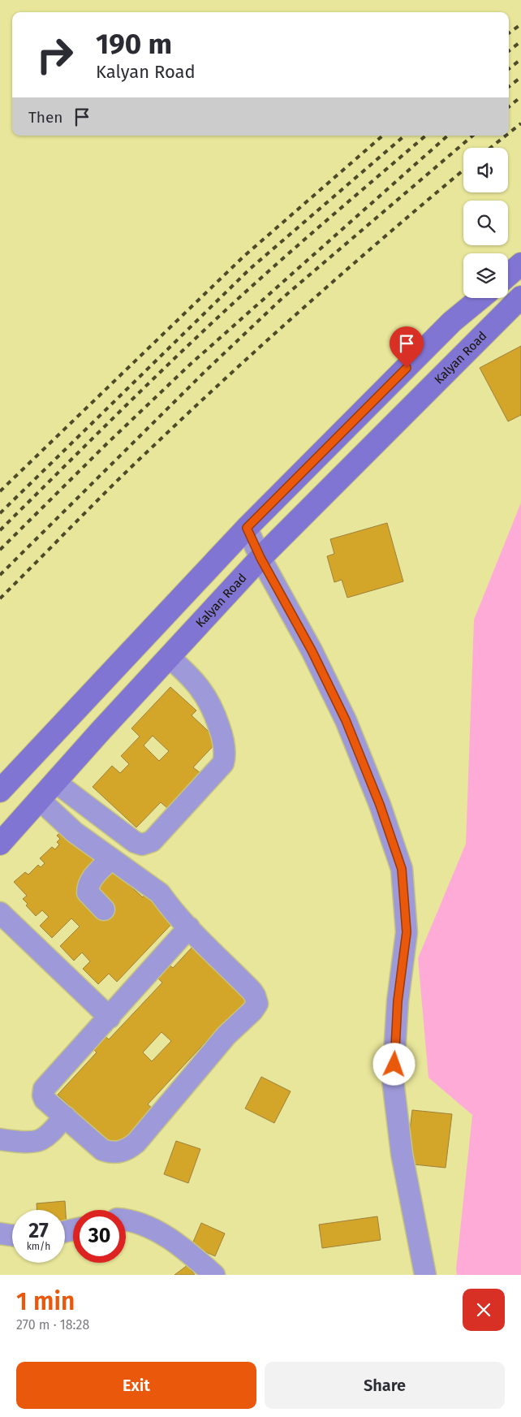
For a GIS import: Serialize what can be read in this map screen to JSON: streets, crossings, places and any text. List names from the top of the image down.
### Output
{
  "streets": {
    "main road": ["Kalyan Road"]
  },
  "page": {
    "turn": ["190 m", "Kalyan Road"],
    "then": "Then",
    "speed": "27 km/h",
    "limit": "30",
    "heading": ["1 min", "270 m · 18:28"],
    "buttons": ["Exit", "Share"]
  }
}
